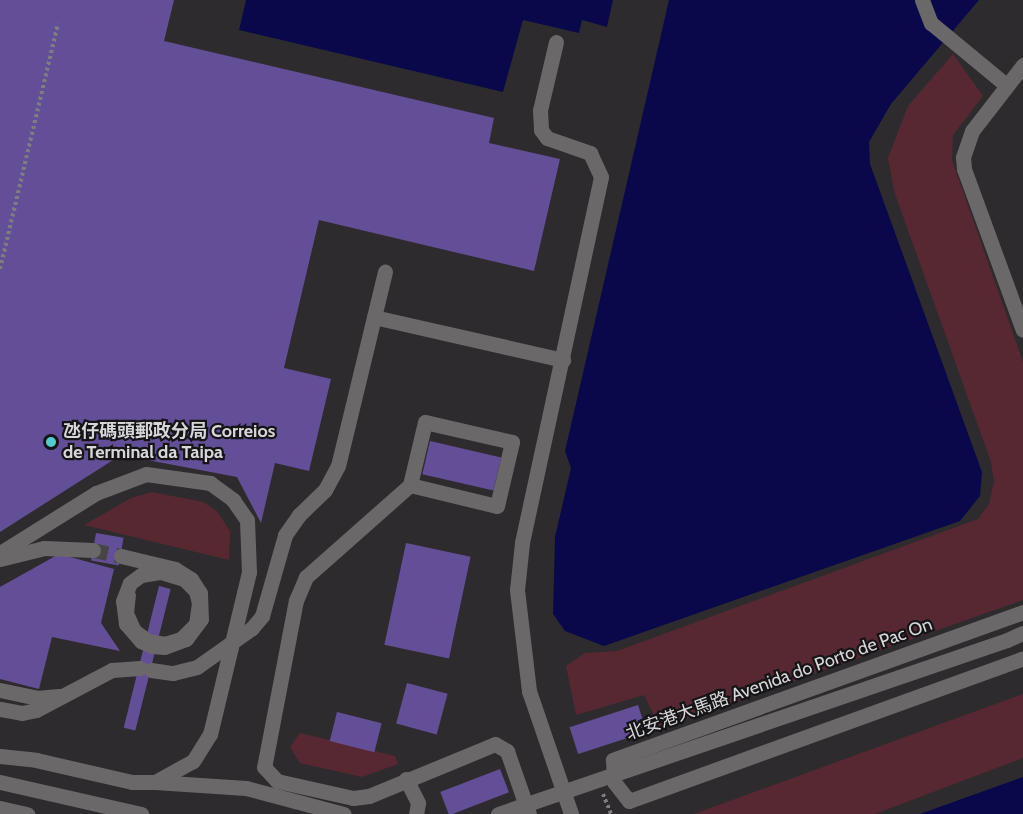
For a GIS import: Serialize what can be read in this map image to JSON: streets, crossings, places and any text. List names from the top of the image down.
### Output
{
  "streets": {
    "street": ["北安港大馬路 Avenida do Porto de Pac On"]
  },
  "places": ["氹仔碼頭郵政分局 Correios de Terminal da Taipa"]
}
